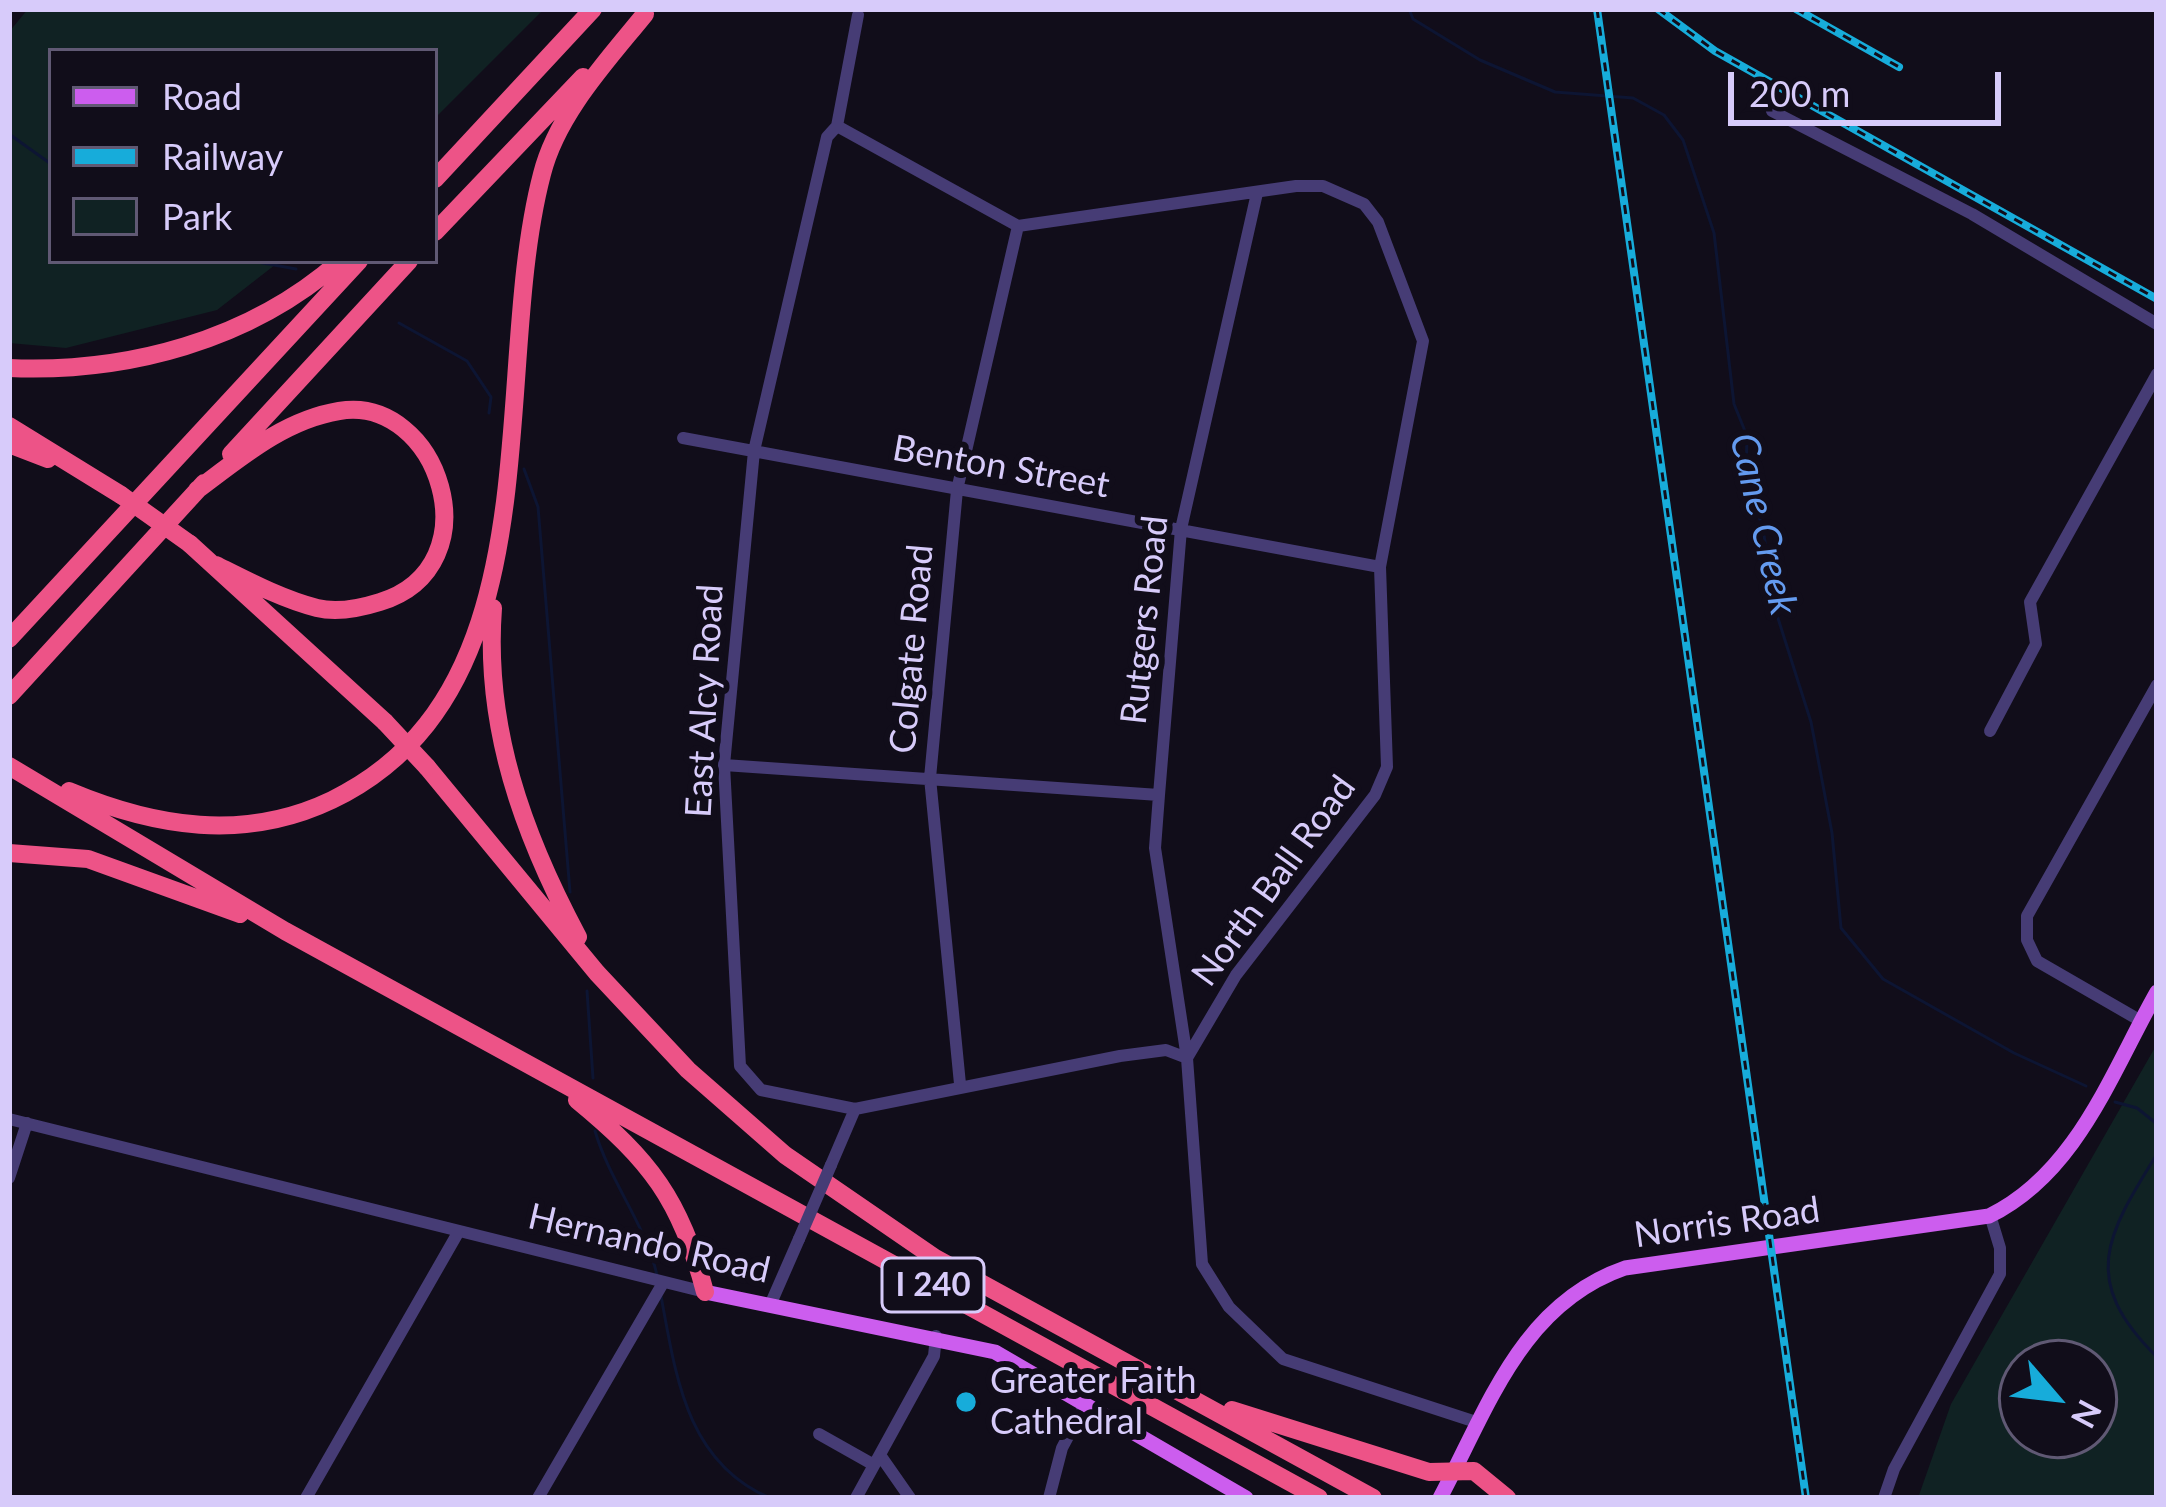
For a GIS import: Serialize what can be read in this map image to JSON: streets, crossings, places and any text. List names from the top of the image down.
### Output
{
  "streets": {
    "highway": ["I 240"],
    "main road": ["Norris Road", "Hernando Road"],
    "street": [
      "Benton Street",
      "Rutgers Road",
      "Colgate Road",
      "East Alcy Road",
      "North Ball Road"
    ]
  },
  "crossings": [
    ["Benton Street", "Rutgers Road"],
    ["Benton Street", "Colgate Road"],
    ["Benton Street", "East Alcy Road"],
    ["Benton Street", "North Ball Road"],
    ["Rutgers Road", "North Ball Road"]
  ],
  "water": ["Cane Creek"],
  "places": ["Greater Faith Cathedral"],
  "legend": ["Road", "Railway", "Park"],
  "scale_bar": "200 m",
  "north": "bottom right"
}
